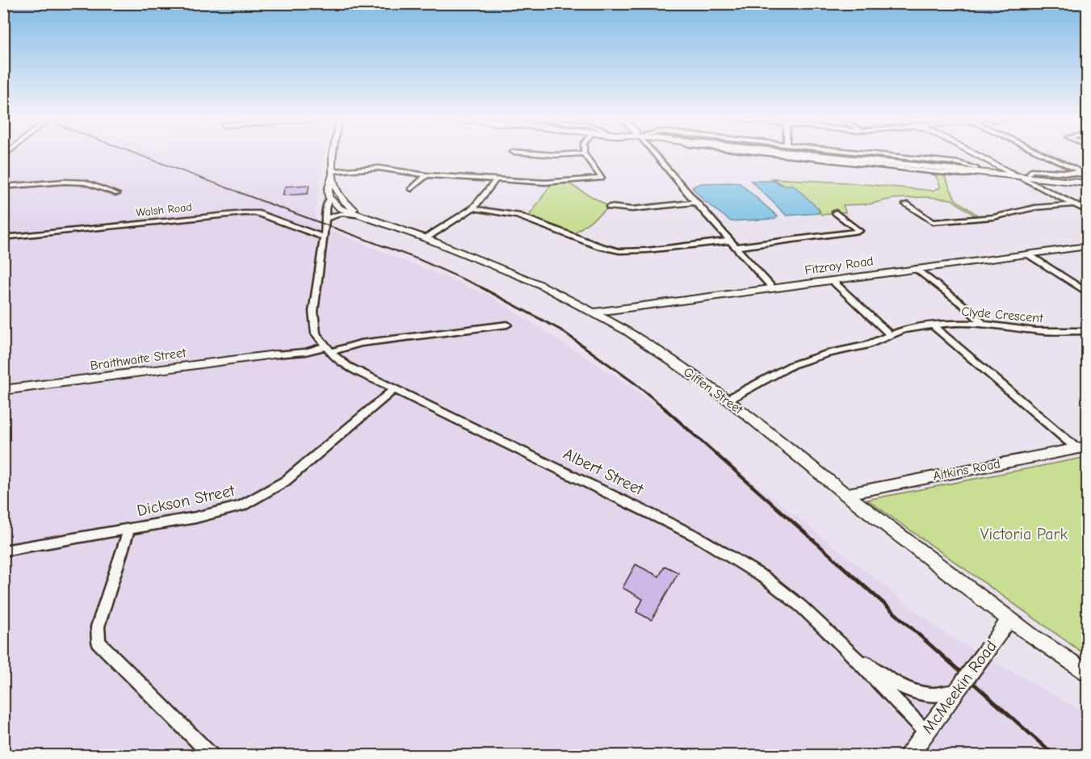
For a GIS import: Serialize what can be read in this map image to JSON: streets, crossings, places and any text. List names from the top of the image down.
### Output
{
  "streets": {
    "street": [
      "Walsh Road",
      "Fitzroy Road",
      "Clyde Crescent",
      "Braithwaite Street",
      "Giffen Street",
      "Aitkins Road",
      "Albert Street",
      "Dickson Street",
      "McMeekin Road"
    ]
  },
  "crossings": [
    ["Fitzroy Road", "Giffen Street"],
    ["Clyde Crescent", "Giffen Street"],
    ["Braithwaite Street", "Albert Street"],
    ["Giffen Street", "Aitkins Road"],
    ["Giffen Street", "McMeekin Road"],
    ["Albert Street", "Dickson Street"],
    ["Albert Street", "McMeekin Road"]
  ],
  "parks": ["Victoria Park"]
}
